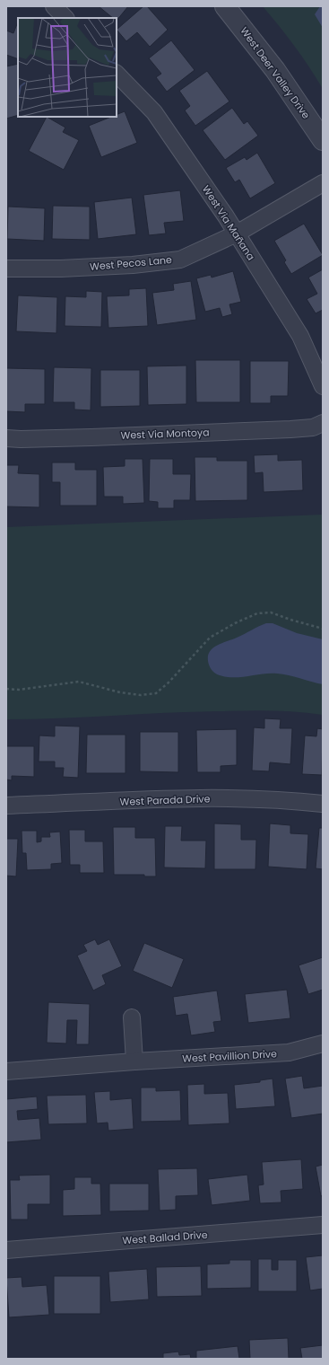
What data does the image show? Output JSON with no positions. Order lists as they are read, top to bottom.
{
  "streets": {
    "street": [
      "West Deer Valley Drive",
      "West Via Mañana",
      "West Pecos Lane",
      "West Via Montoya",
      "West Parada Drive",
      "West Pavillion Drive",
      "West Ballad Drive"
    ]
  },
  "crossings": [
    ["West Via Mañana", "West Pecos Lane"]
  ]
}
